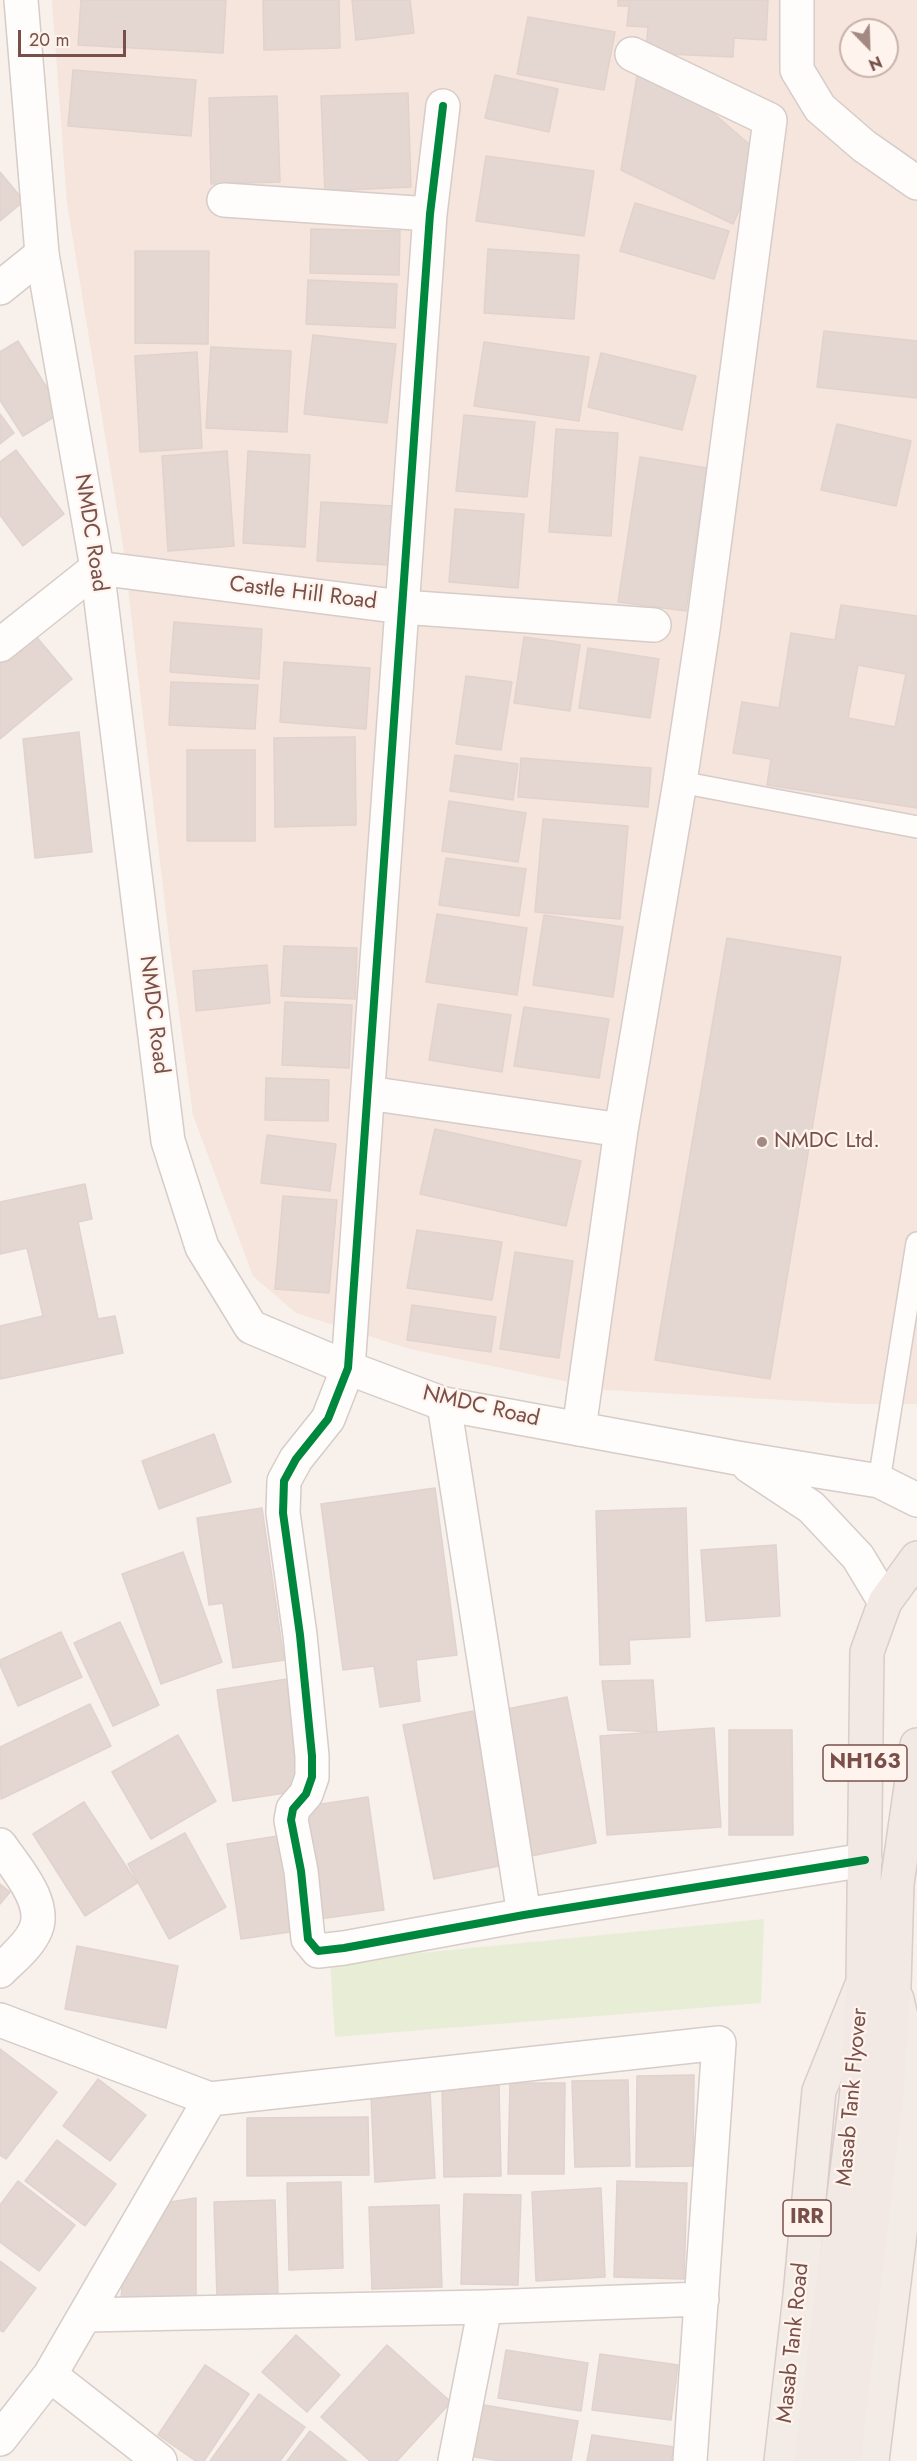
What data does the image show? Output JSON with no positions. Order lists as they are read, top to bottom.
{
  "streets": {
    "highway": ["NH163", "Masab Tank Flyover"],
    "main road": ["IRR", "Masab Tank Road"],
    "street": ["NMDC Road", "Castle Hill Road"]
  },
  "crossings": [
    ["NMDC Road", "Castle Hill Road"],
    ["NH163", "Masab Tank Flyover"],
    ["NH163", "Masab Tank Road"],
    ["Masab Tank Flyover", "Masab Tank Road"]
  ],
  "places": ["NMDC Ltd."],
  "scale_bar": "20 m",
  "north": "bottom right"
}
